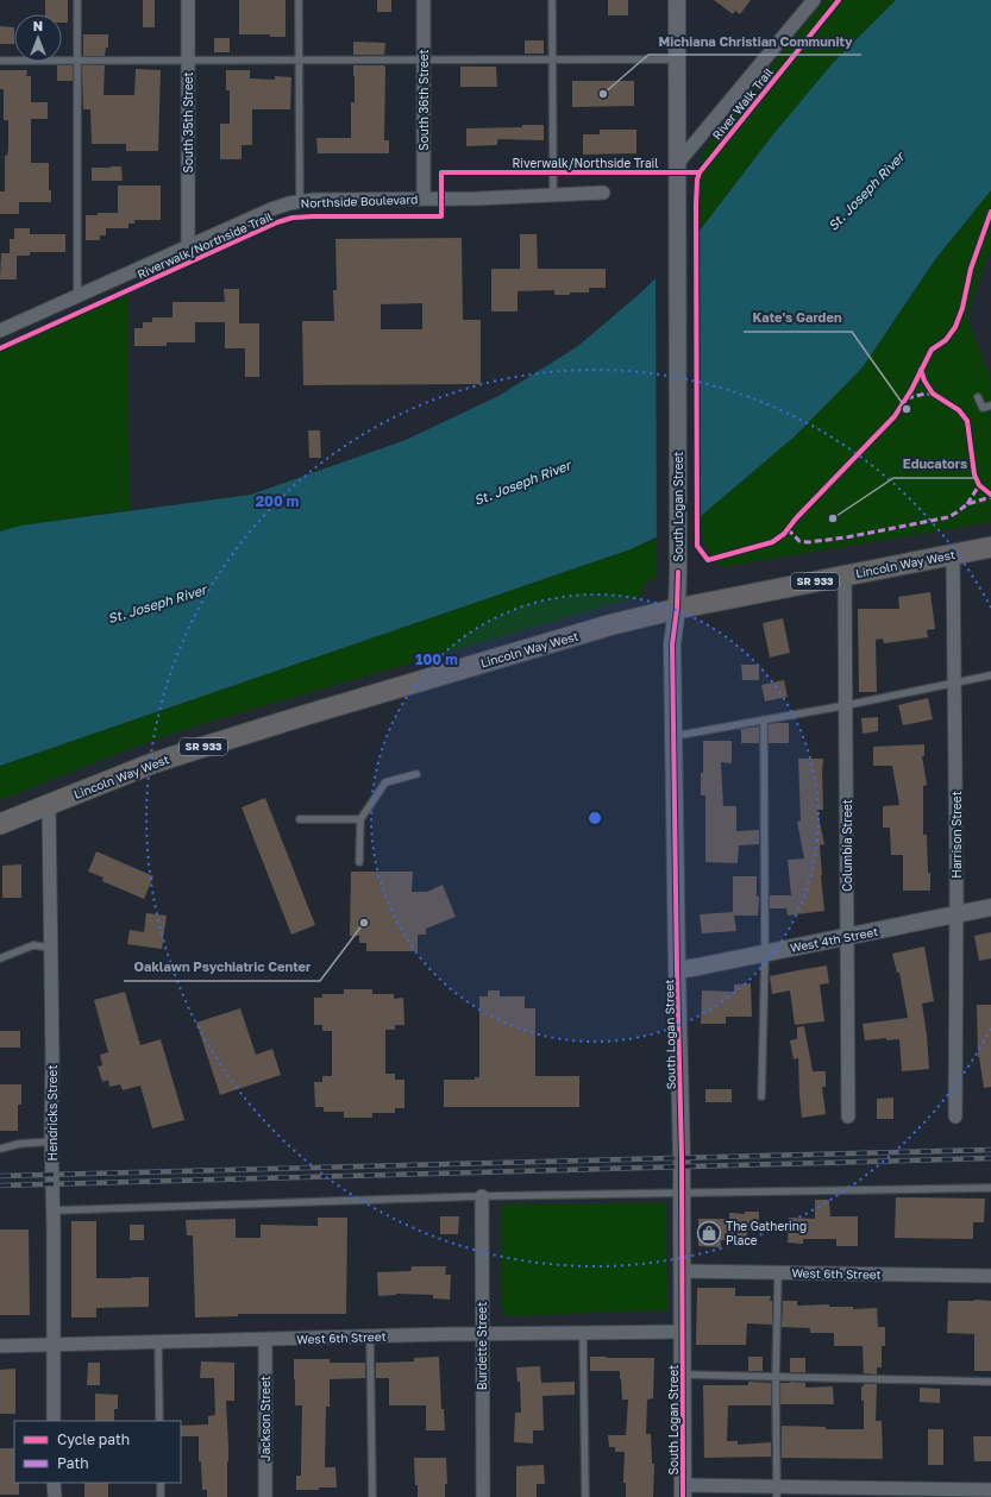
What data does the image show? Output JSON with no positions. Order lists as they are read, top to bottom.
{
  "streets": {
    "main road": ["Lincoln Way West", "SR 933"],
    "street": [
      "South 36th Street",
      "South 35th Street",
      "Northside Boulevard",
      "South Logan Street",
      "Harrison Street",
      "Columbia Street",
      "West 4th Street",
      "Hendricks Street",
      "West 6th Street",
      "Burdette Street",
      "Jackson Street"
    ],
    "cycle path": ["River Walk Trail", "Riverwalk/Northside Trail"]
  },
  "crossings": [
    ["South 36th Street", "Northside Boulevard"],
    ["South 35th Street", "Northside Boulevard"],
    ["South Logan Street", "Lincoln Way West"],
    ["South Logan Street", "West 4th Street"],
    ["South Logan Street", "West 6th Street"],
    ["Lincoln Way West", "Harrison Street"],
    ["Lincoln Way West", "Columbia Street"],
    ["Lincoln Way West", "Hendricks Street"],
    ["Harrison Street", "West 4th Street"],
    ["Columbia Street", "West 4th Street"],
    ["Hendricks Street", "West 6th Street"],
    ["West 6th Street", "Burdette Street"],
    ["West 6th Street", "Jackson Street"]
  ],
  "water": ["St. Joseph River"],
  "places": {
    "other": [
      "Michiana Christian Community",
      "Kate's Garden",
      "Educators",
      "Oaklawn Psychiatric Center"
    ],
    "shop": ["The Gathering Place"]
  },
  "legend": ["Cycle path", "Path"],
  "north": "top",
  "rings": ["200 m", "100 m"]
}
